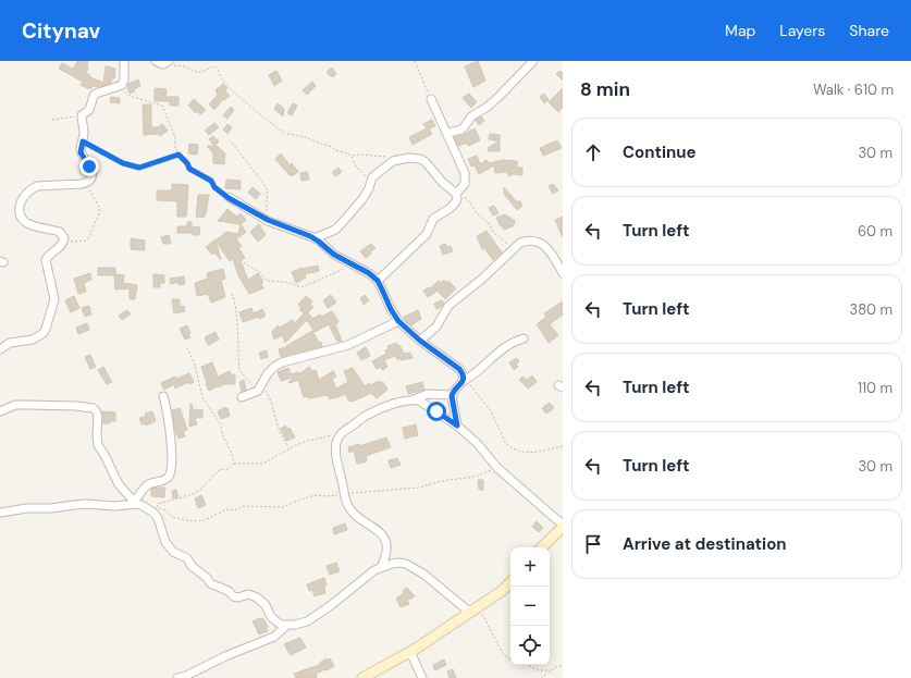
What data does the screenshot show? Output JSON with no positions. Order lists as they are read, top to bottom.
{
  "page": {
    "header": "Citynav",
    "nav": ["Map", "Layers", "Share"],
    "heading": ["8 min", "Walk · 610 m"],
    "list": [
      ["Continue", "30 m"],
      ["Turn left", "60 m"],
      ["Turn left", "380 m"],
      ["Turn left", "110 m"],
      ["Turn left", "30 m"],
      "Arrive at destination"
    ],
    "map_buttons": ["+", "−"]
  }
}
